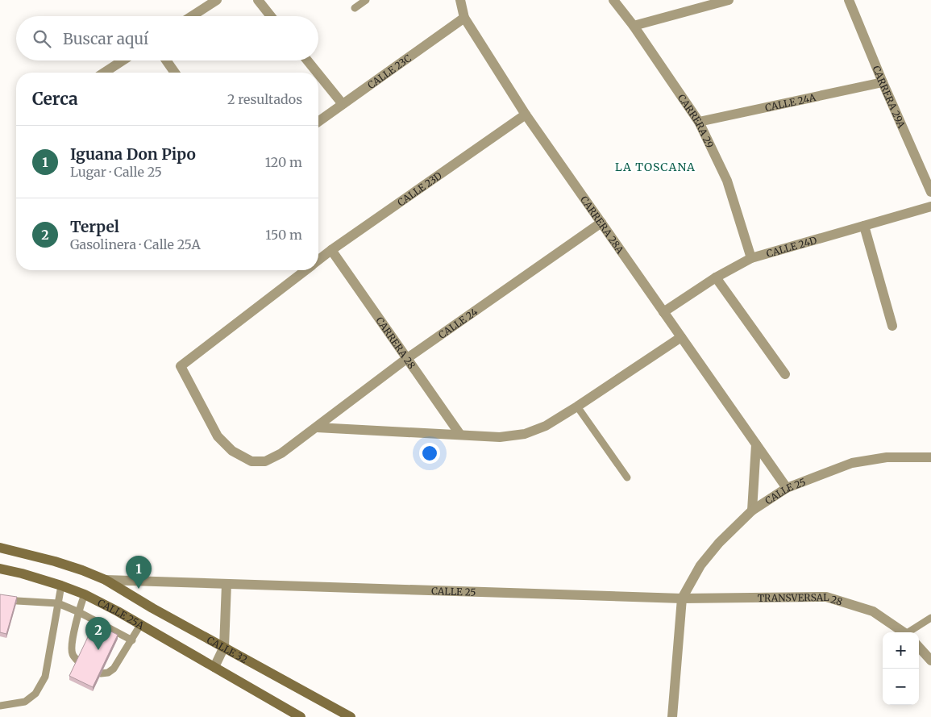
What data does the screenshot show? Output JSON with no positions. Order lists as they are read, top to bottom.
{
  "streets": {
    "main road": ["CALLE 25A", "CALLE 32"],
    "street": [
      "CALLE 23C",
      "CARRERA 29A",
      "CALLE 24A",
      "CARRERA 29",
      "CALLE 23D",
      "CARRERA 28A",
      "CALLE 24D",
      "CALLE 24",
      "CARRERA 28",
      "CALLE 25",
      "TRANSVERSAL 28"
    ]
  },
  "crossings": [
    ["CALLE 23C", "CARRERA 28A"],
    ["CARRERA 29A", "CALLE 24A"],
    ["CALLE 24A", "CARRERA 29"],
    ["CARRERA 29", "CALLE 24D"],
    ["CALLE 23D", "CARRERA 28A"],
    ["CALLE 23D", "CALLE 24"],
    ["CALLE 23D", "CARRERA 28"],
    ["CARRERA 28A", "CALLE 24D"],
    ["CARRERA 28A", "CALLE 24"],
    ["CARRERA 28A", "CALLE 25"],
    ["CALLE 24", "CARRERA 28"],
    ["CALLE 25", "TRANSVERSAL 28"],
    ["CALLE 25", "CALLE 32"]
  ],
  "districts": ["LA TOSCANA"],
  "page": {
    "search": "Buscar aquí",
    "heading": ["Cerca", "2 resultados"],
    "list": [
      {
        "mark": "1",
        "name": "Iguana Don Pipo",
        "note": "Lugar · Calle 25",
        "value": "120 m"
      },
      {
        "mark": "2",
        "name": "Terpel",
        "note": "Gasolinera · Calle 25A",
        "value": "150 m"
      }
    ],
    "pins": ["1", "2"],
    "map_buttons": ["+", "−"]
  }
}
